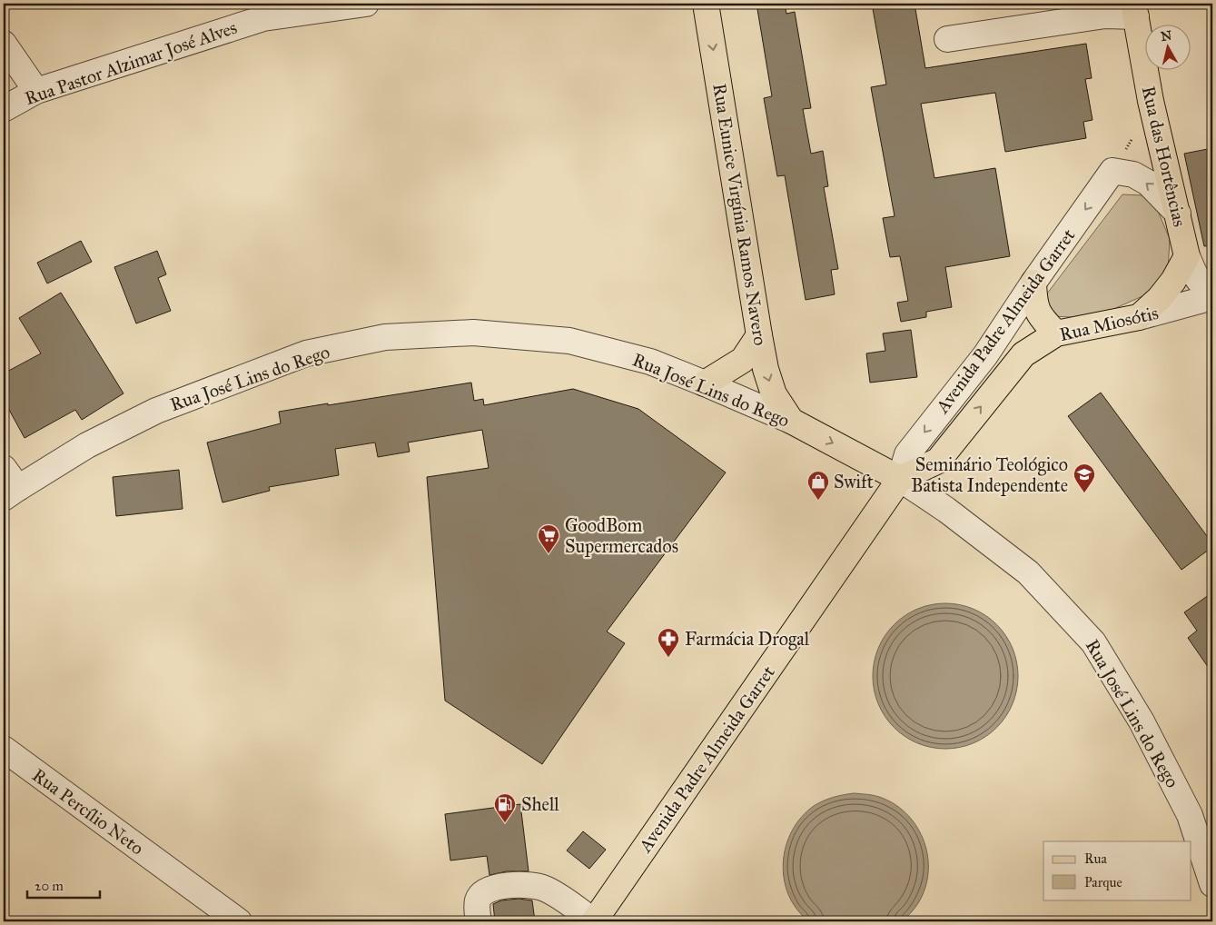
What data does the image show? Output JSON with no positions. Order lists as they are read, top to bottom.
{
  "streets": {
    "main road": [
      "Rua das Hortências",
      "Rua Eunice Virgínia Ramos Navero",
      "Avenida Padre Almeida Garret",
      "Rua Miosótis",
      "Rua José Lins do Rego"
    ],
    "street": ["Rua Pastor Alzimar José Alves", "Rua Percílio Neto"]
  },
  "crossings": [
    ["Rua das Hortências", "Avenida Padre Almeida Garret"],
    ["Rua das Hortências", "Rua Miosótis"],
    ["Rua Eunice Virgínia Ramos Navero", "Rua José Lins do Rego"],
    ["Avenida Padre Almeida Garret", "Rua Miosótis"],
    ["Avenida Padre Almeida Garret", "Rua José Lins do Rego"],
    ["Rua Miosótis", "Rua José Lins do Rego"]
  ],
  "one_way": ["Rua Eunice Virgínia Ramos Navero", "Avenida Padre Almeida Garret", "Rua Miosótis"],
  "places": {
    "school or university": ["Seminário Teológico Batista Independente"],
    "shop": ["Swift"],
    "supermarket": ["GoodBom Supermercados"],
    "pharmacy": ["Farmácia Drogal"],
    "fuel station": ["Shell"]
  },
  "legend": ["Rua", "Parque"],
  "scale_bar": "20 m",
  "north": "top"
}
